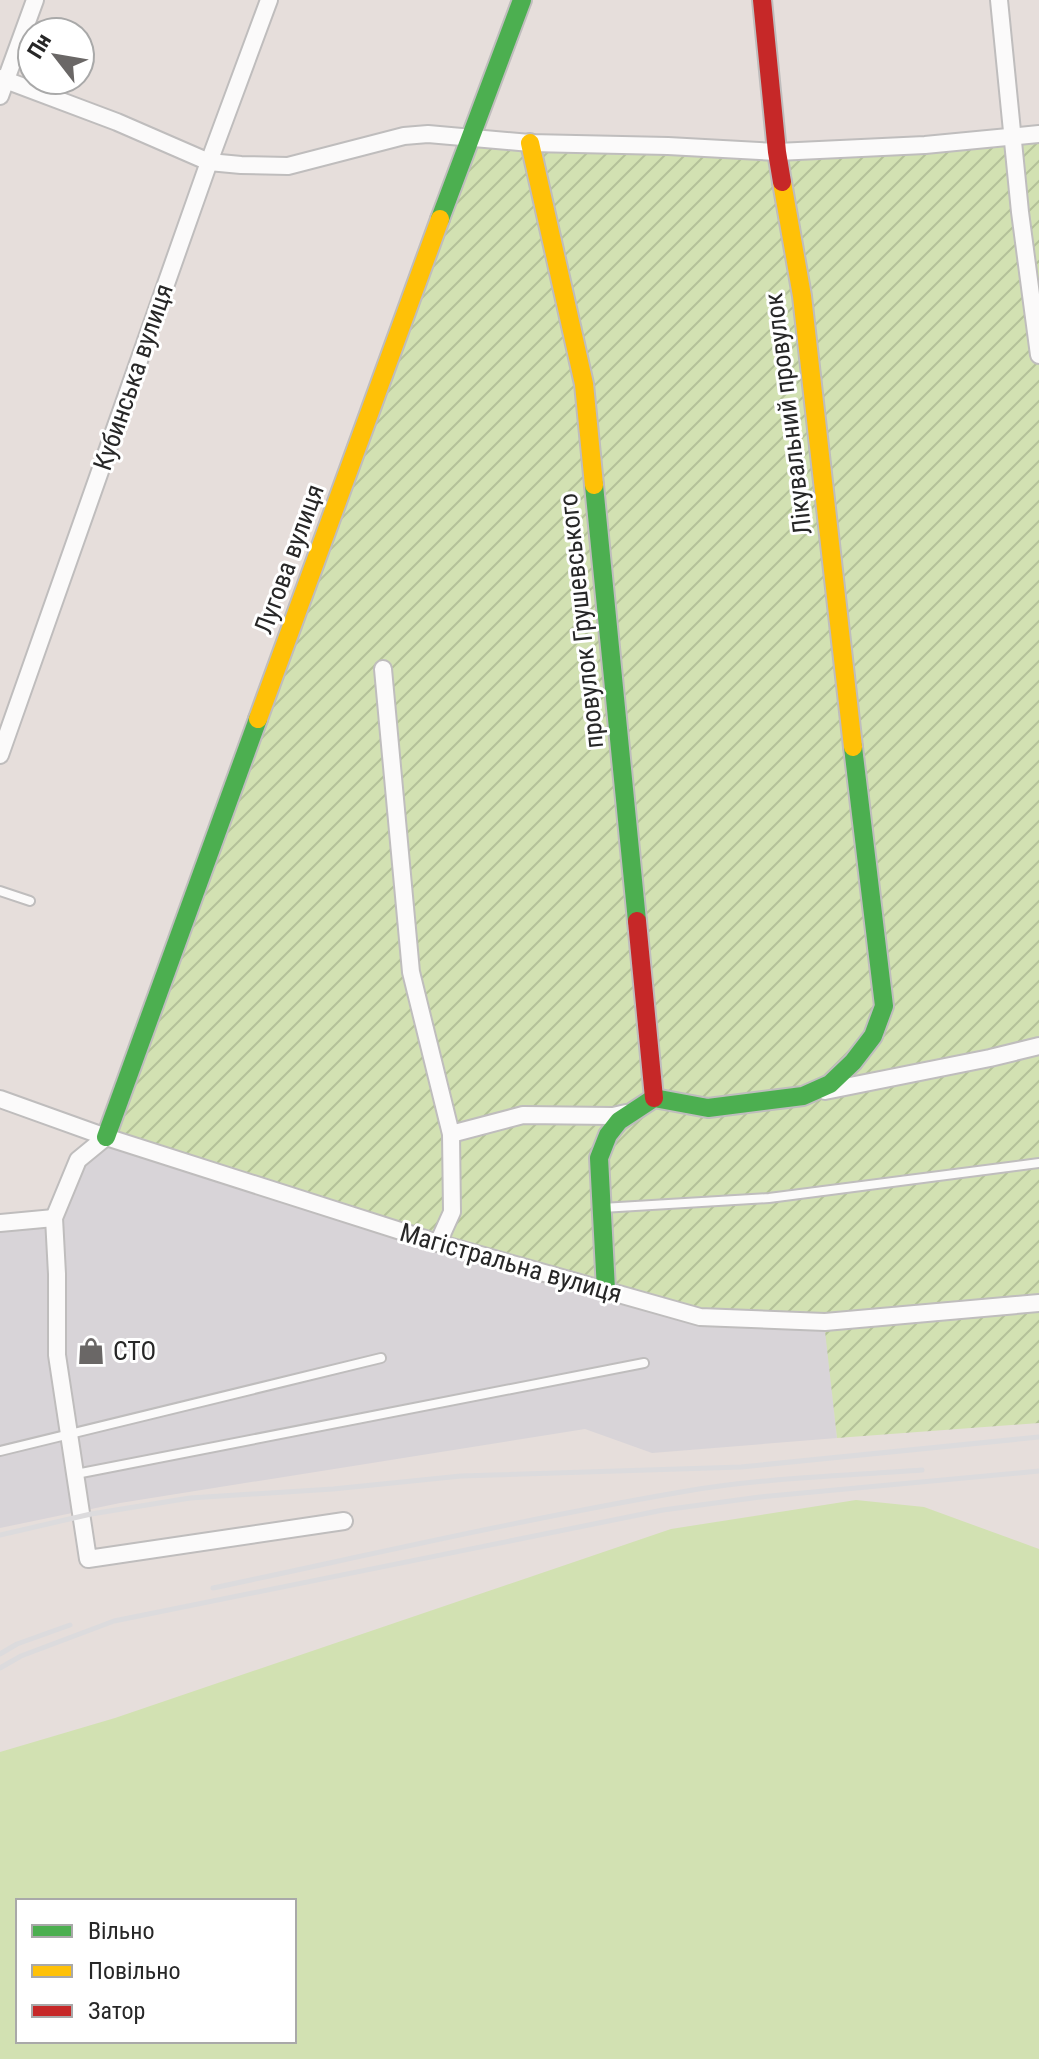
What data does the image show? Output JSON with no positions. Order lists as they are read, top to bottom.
{
  "streets": {
    "street": [
      "Кубинська вулиця",
      "Лікувальний провулок",
      "Лугова вулиця",
      "провулок Грушевського",
      "Магістральна вулиця"
    ]
  },
  "crossings": [
    ["Лугова вулиця", "Магістральна вулиця"]
  ],
  "places": {
    "shop": ["СТО"]
  },
  "legend": ["Вільно", "Повільно", "Затор"],
  "north": "top left"
}
